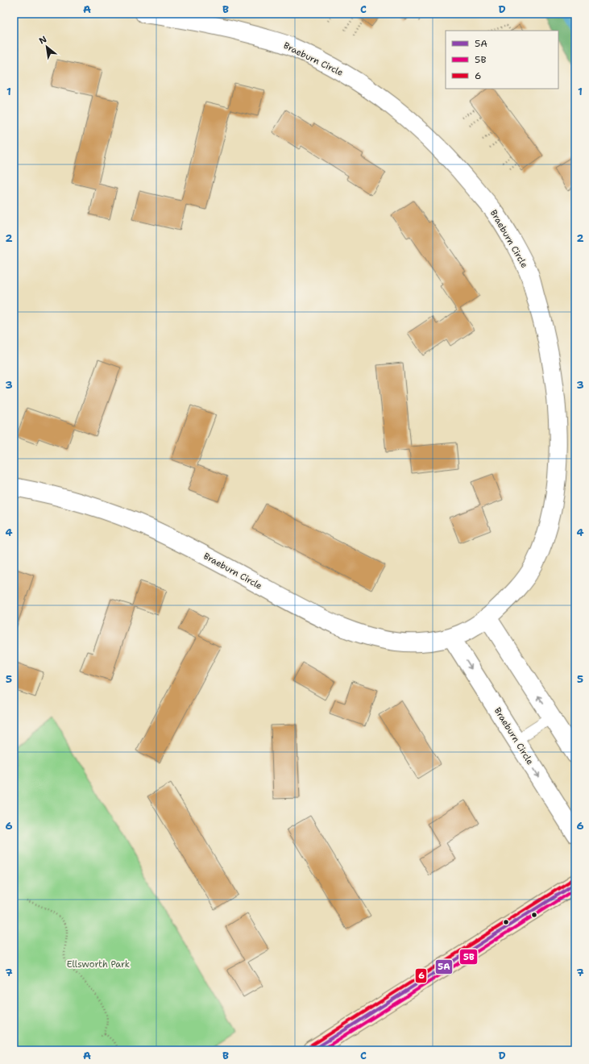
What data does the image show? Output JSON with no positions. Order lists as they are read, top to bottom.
{
  "streets": {
    "street": ["Braeburn Circle"]
  },
  "parks": ["Ellsworth Park"],
  "lines": ["transit line 6", "transit line 5A", "transit line 5B"],
  "legend": ["5A", "5B", "6"],
  "north": "top left",
  "grid": {
    "columns": [
      "A",
      "B",
      "C",
      "D"
    ],
    "rows": [
      "1",
      "2",
      "3",
      "4",
      "5",
      "6",
      "7"
    ]
  }
}
